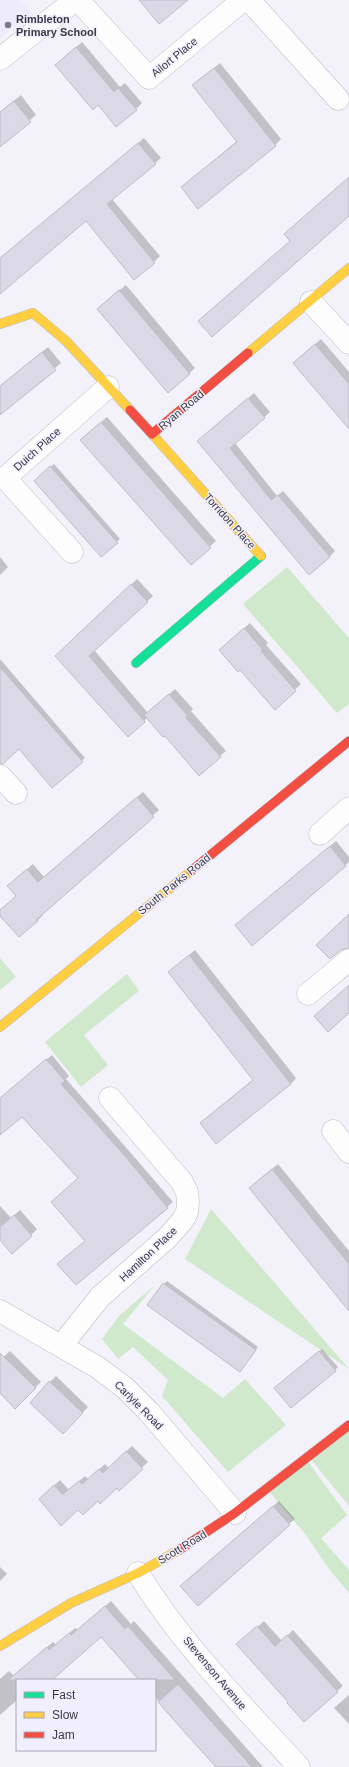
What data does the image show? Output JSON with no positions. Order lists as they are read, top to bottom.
{
  "streets": {
    "street": [
      "Ailort Place",
      "Ryan Road",
      "Duich Place",
      "Torridon Place",
      "South Parks Road",
      "Hamilton Place",
      "Carlyle Road",
      "Scott Road",
      "Stevenson Avenue"
    ]
  },
  "crossings": [
    ["Ryan Road", "Duich Place"],
    ["Ryan Road", "Torridon Place"],
    ["Hamilton Place", "Carlyle Road"],
    ["Carlyle Road", "Scott Road"],
    ["Scott Road", "Stevenson Avenue"]
  ],
  "places": ["Rimbleton Primary School"],
  "legend": ["Fast", "Slow", "Jam"]
}
